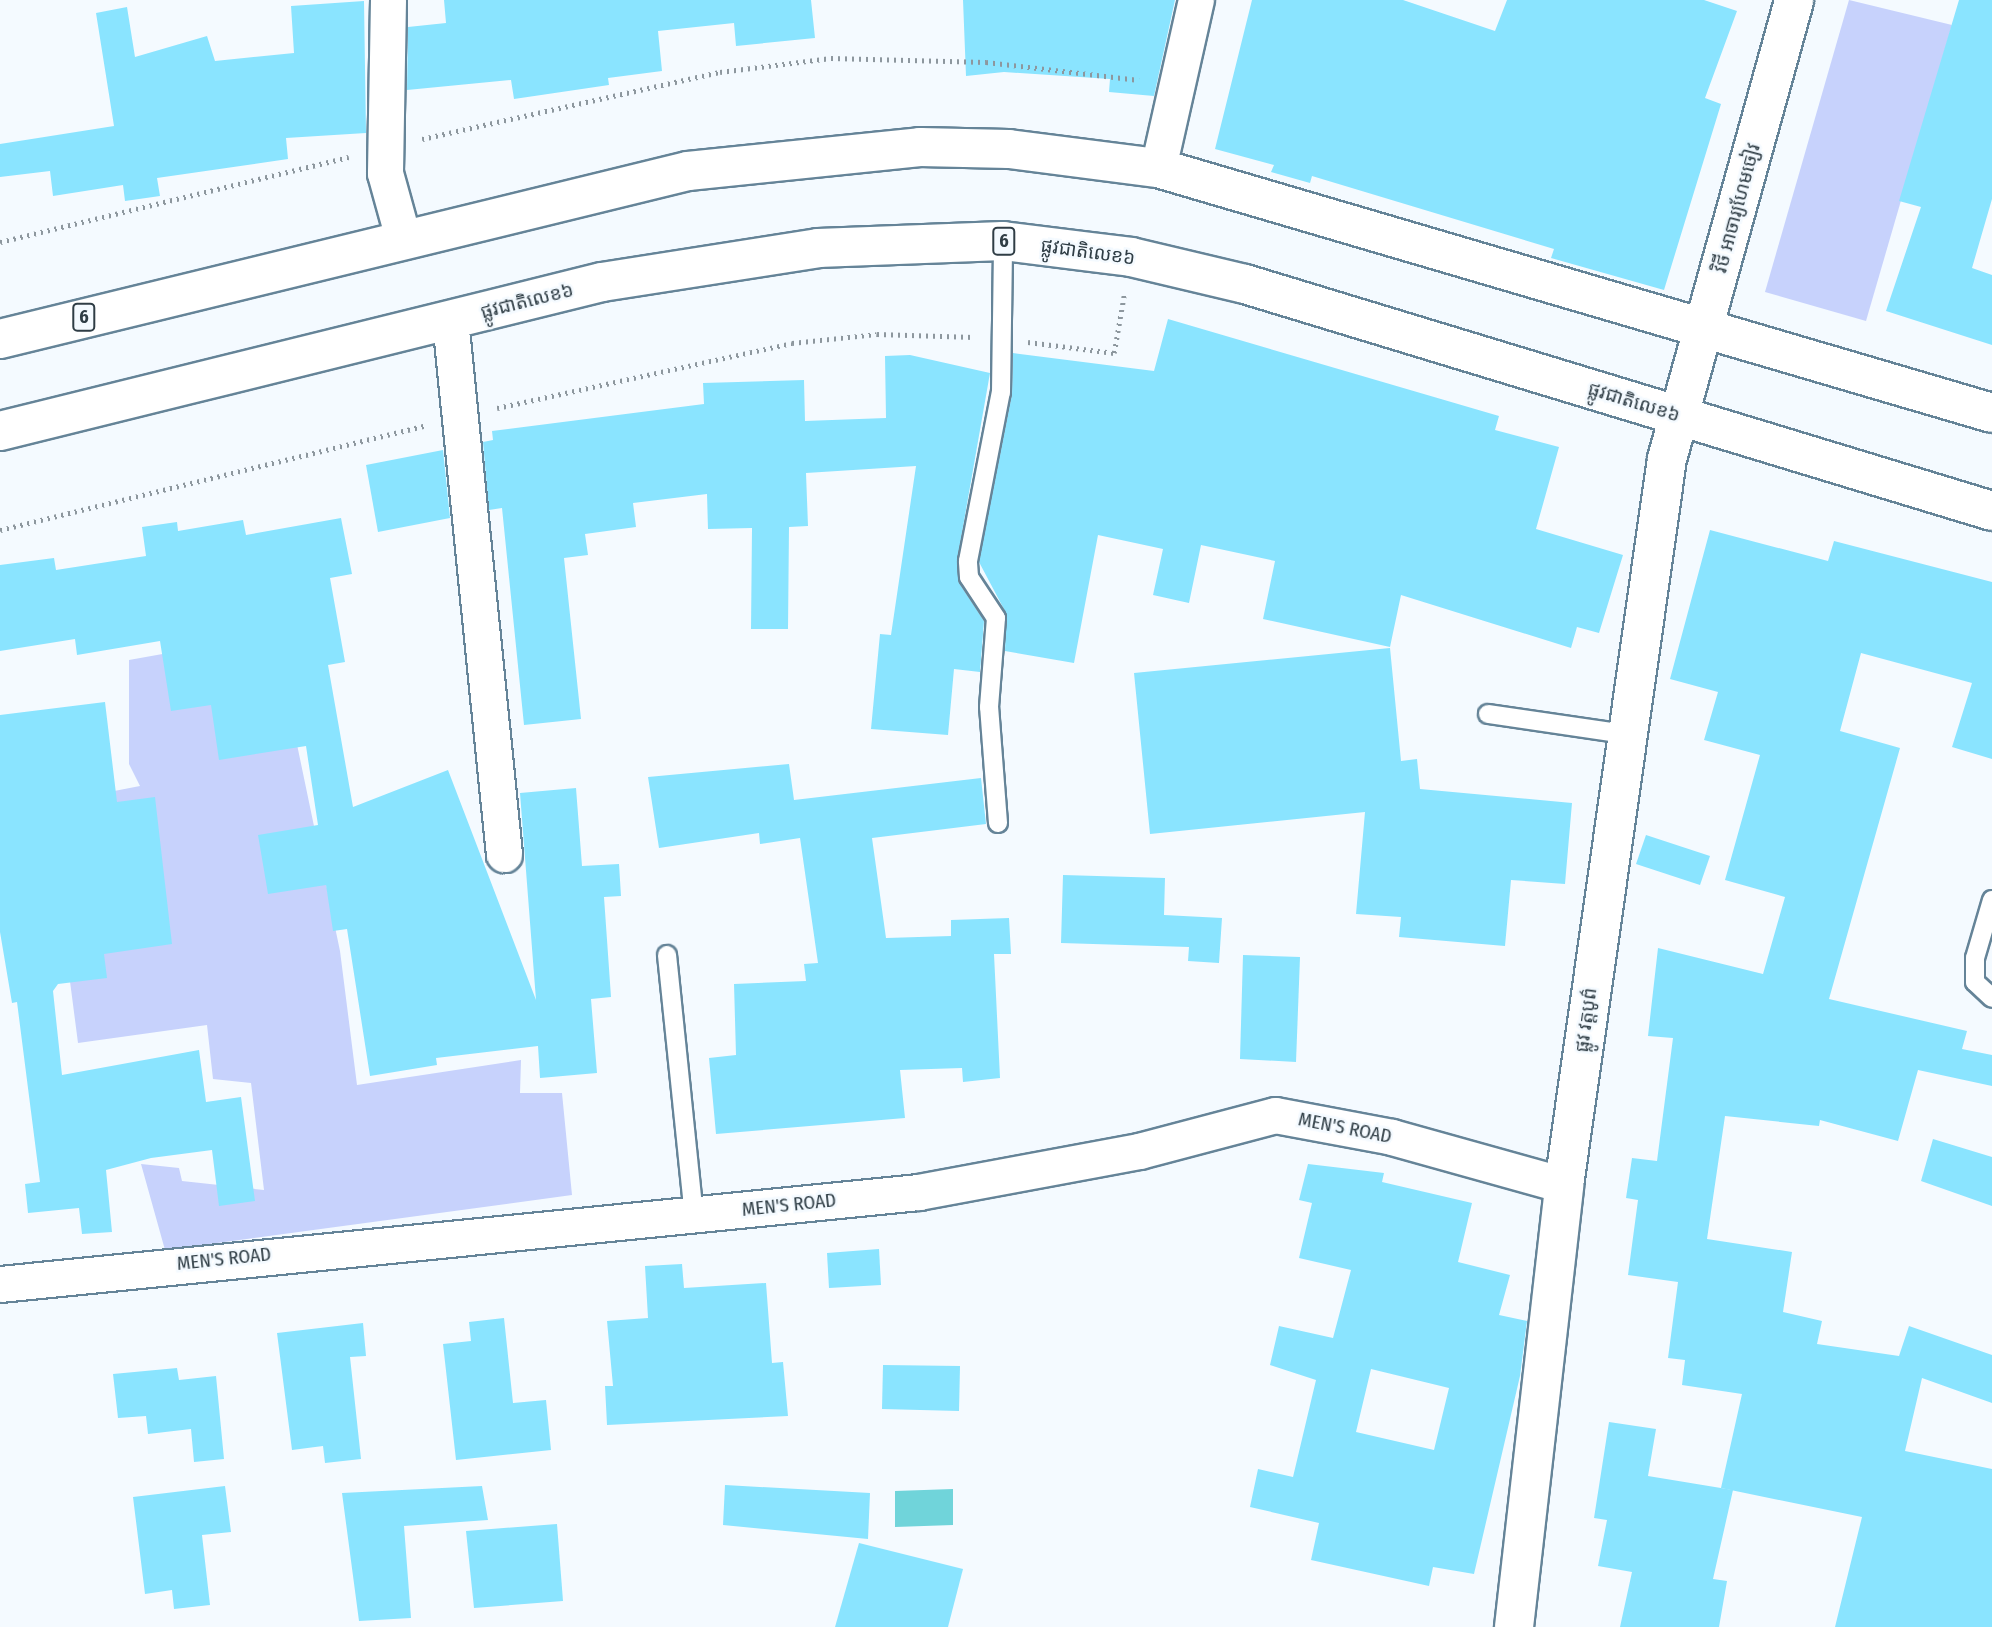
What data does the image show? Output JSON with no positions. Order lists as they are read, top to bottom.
{
  "streets": {
    "main road": [
      "វិថី អាចារ្យហែមចៀវ",
      "6",
      "ផ្លូវជាតិលេខ៦",
      "ផ្លូវ វត្តបូព៌"
    ],
    "street": ["MEN'S ROAD"]
  },
  "crossings": [
    ["វិថី អាចារ្យហែមចៀវ", "6"],
    ["វិថី អាចារ្យហែមចៀវ", "ផ្លូវជាតិលេខ៦"],
    ["វិថី អាចារ្យហែមចៀវ", "ផ្លូវ វត្តបូព៌"],
    ["ផ្លូវជាតិលេខ៦", "ផ្លូវ វត្តបូព៌"],
    ["ផ្លូវ វត្តបូព៌", "MEN'S ROAD"]
  ]
}
